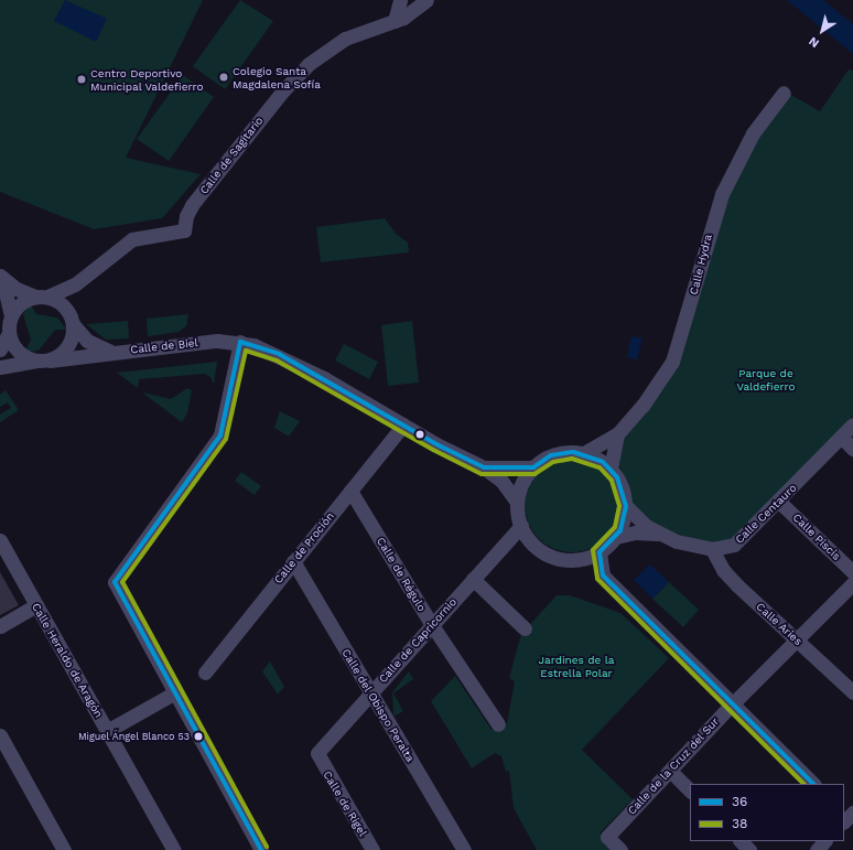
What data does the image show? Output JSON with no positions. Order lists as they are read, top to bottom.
{
  "streets": {
    "street": [
      "Calle de Sagitario",
      "Calle Hydra",
      "Calle de Biel",
      "Calle Centauro",
      "Calle Piscis",
      "Calle de Proción",
      "Calle de Régulo",
      "Calle Aries",
      "Calle de Capricornio",
      "Calle Heraldo de Aragón",
      "Calle del Obispo Peralta",
      "Calle de la Cruz del Sur",
      "Calle de Rigel"
    ]
  },
  "crossings": [
    ["Calle de Sagitario", "Calle de Biel"],
    ["Calle Hydra", "Calle de Biel"],
    ["Calle Hydra", "Calle de Capricornio"],
    ["Calle de Biel", "Calle de Proción"],
    ["Calle de Biel", "Calle de Capricornio"],
    ["Calle Centauro", "Calle Piscis"],
    ["Calle Centauro", "Calle Aries"],
    ["Calle de Proción", "Calle de Régulo"],
    ["Calle de Proción", "Calle del Obispo Peralta"],
    ["Calle de Régulo", "Calle de Capricornio"],
    ["Calle Aries", "Calle de la Cruz del Sur"],
    ["Calle de Capricornio", "Calle del Obispo Peralta"],
    ["Calle de Capricornio", "Calle de Rigel"]
  ],
  "parks": ["Parque de Valdefierro", "Jardines de la Estrella Polar"],
  "places": ["Colegio Santa Magdalena Sofía", "Centro Deportivo Municipal Valdefierro", "Miguel Ángel Blanco 53"],
  "lines": ["transit line 36", "transit line 38"],
  "legend": ["36", "38"],
  "north": "bottom left"
}
